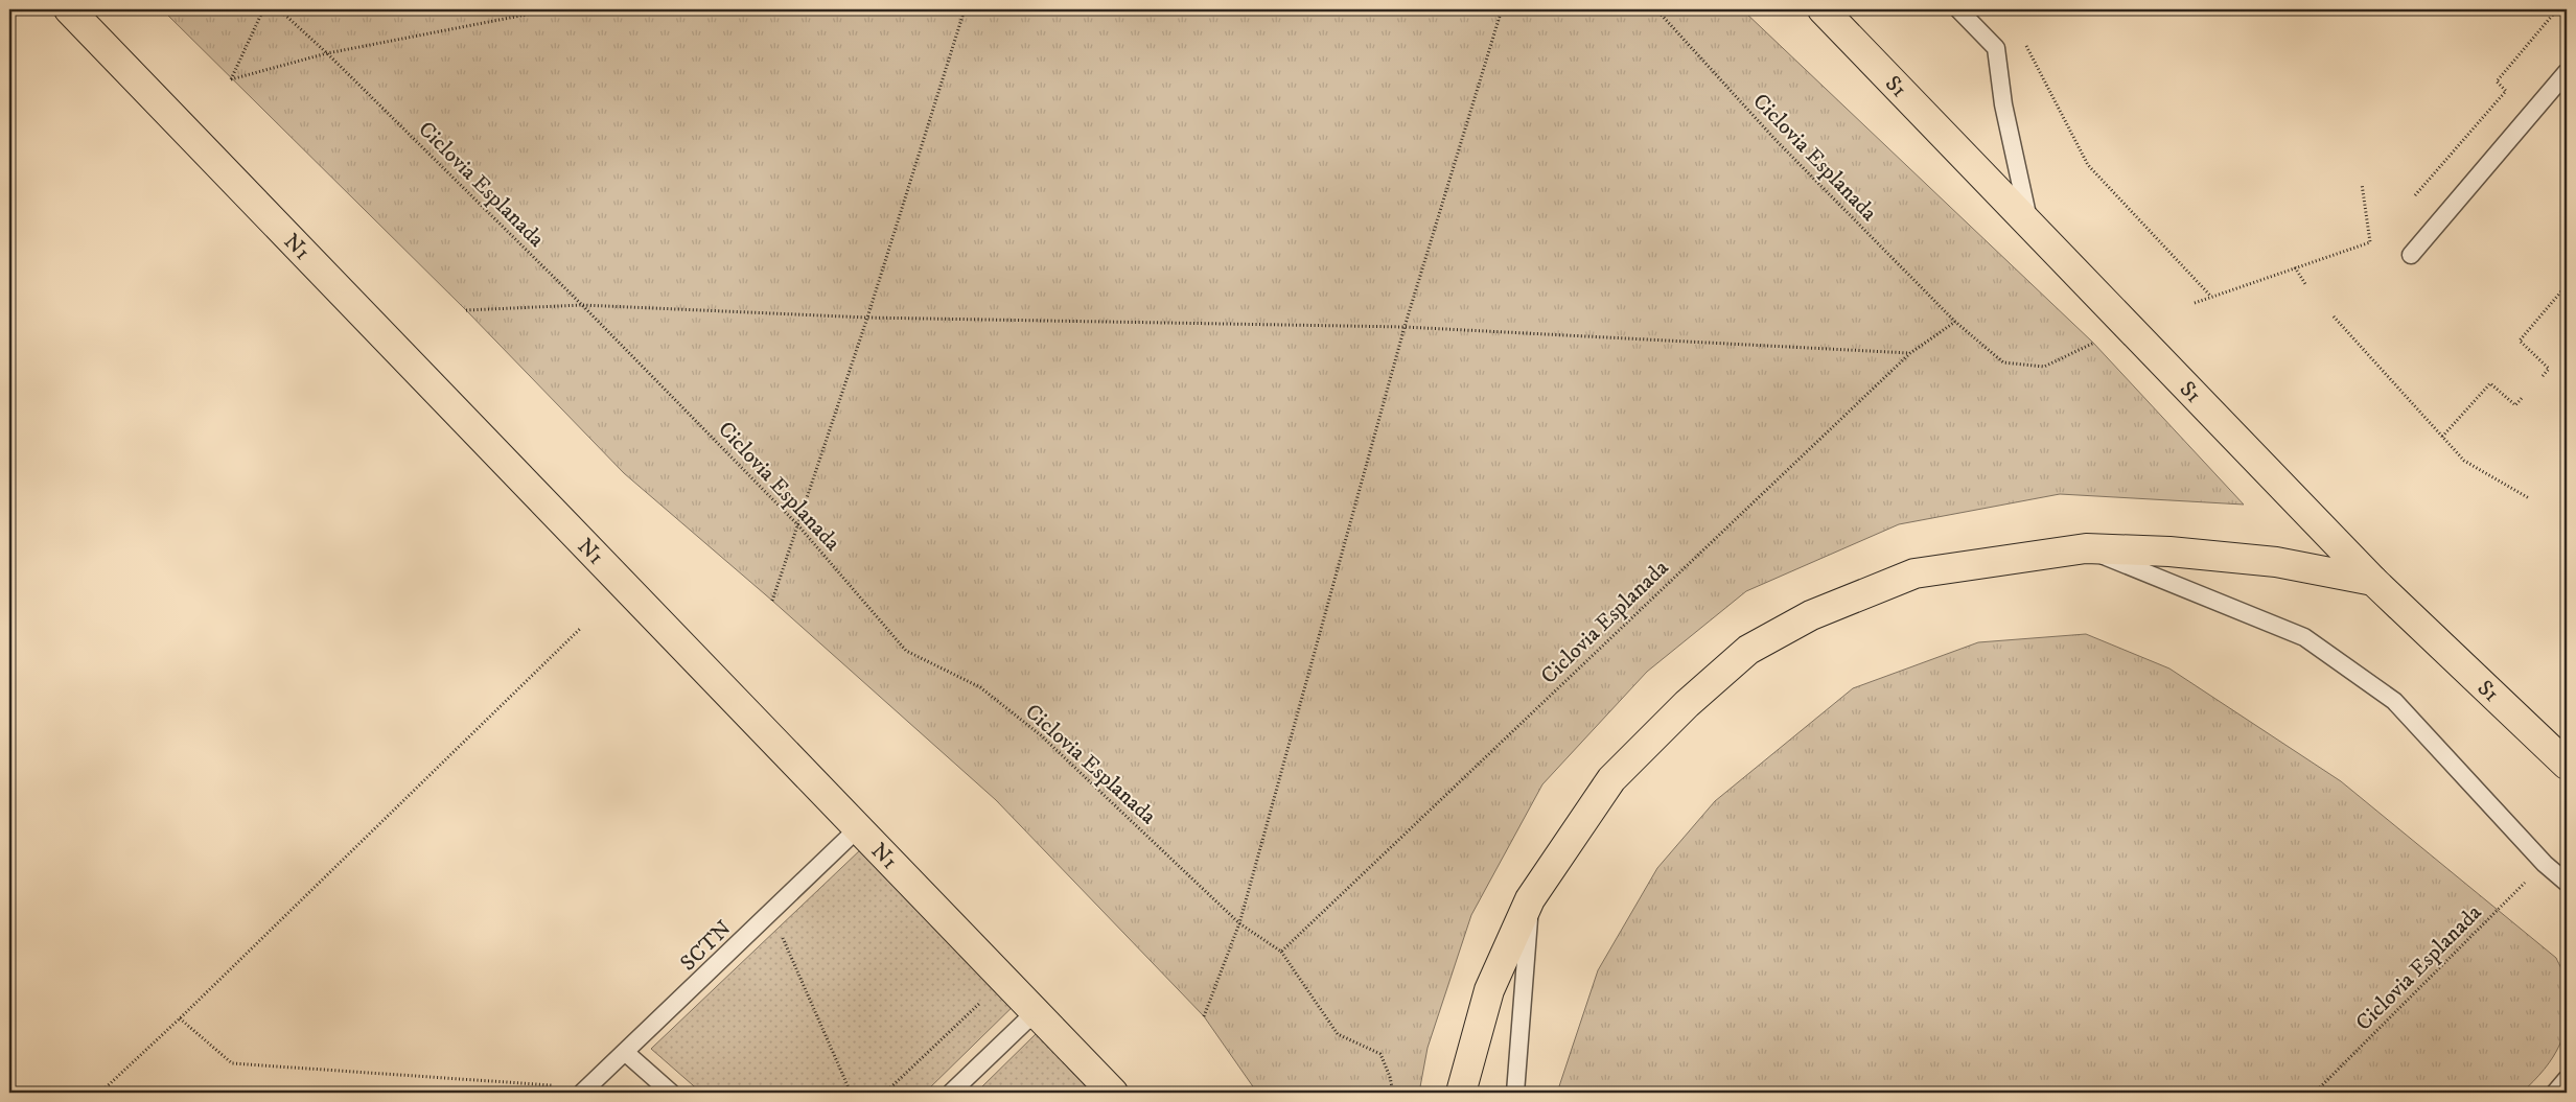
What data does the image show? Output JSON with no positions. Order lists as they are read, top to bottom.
{
  "streets": {
    "highway": ["S1", "N1"],
    "lane": ["SCTN"],
    "path": ["Ciclovia Esplanada"]
  },
  "crossings": [
    ["S1", "Ciclovia Esplanada"],
    ["N1", "SCTN"]
  ]
}
